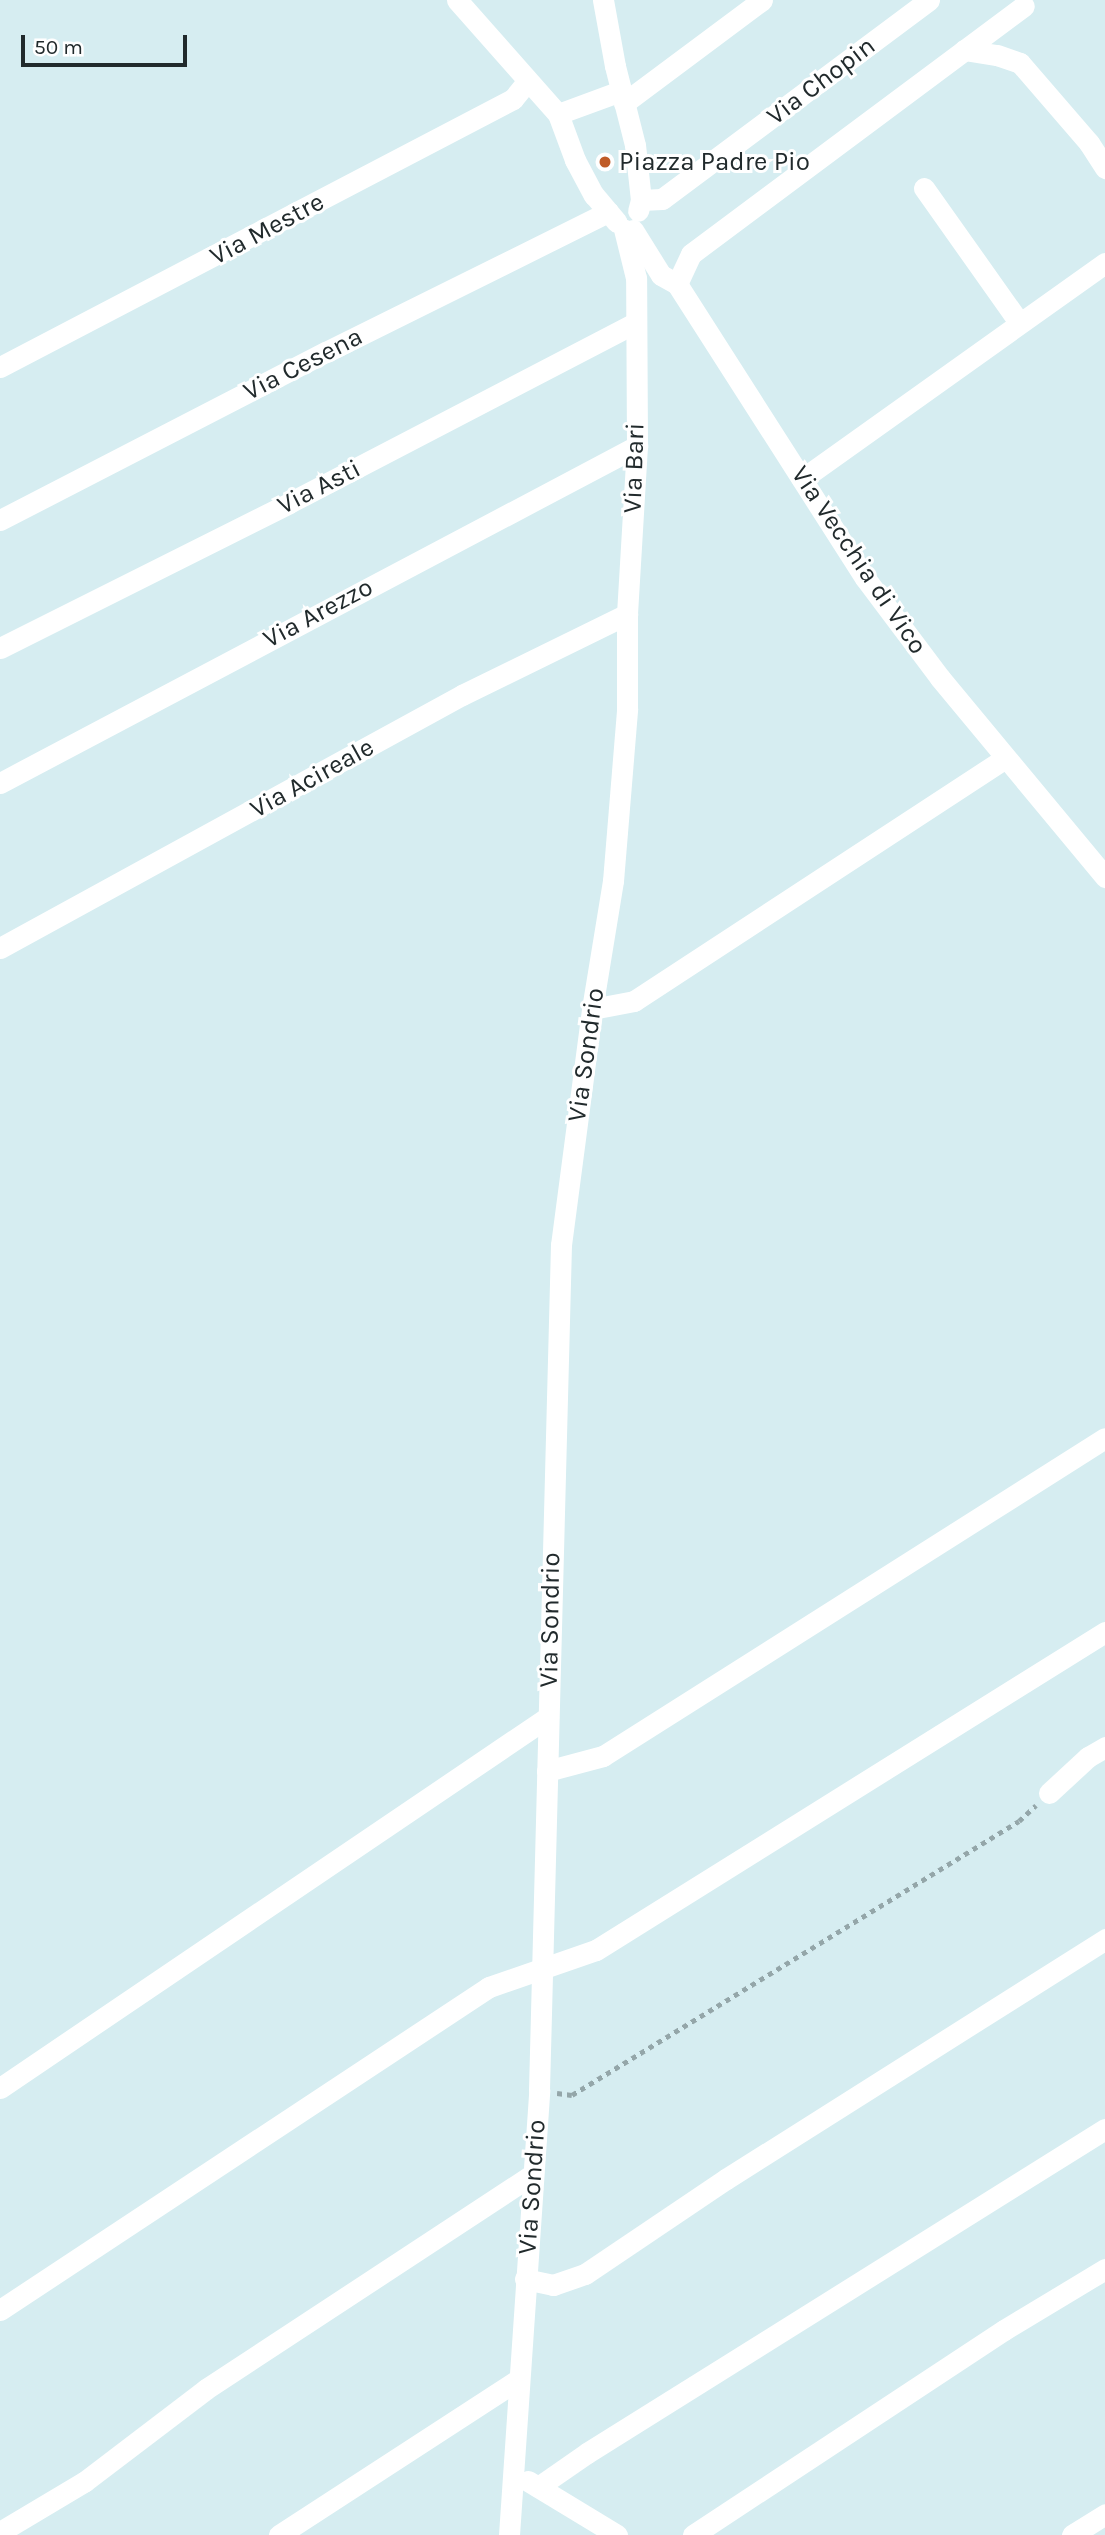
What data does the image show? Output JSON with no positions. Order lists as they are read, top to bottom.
{
  "streets": {
    "street": [
      "Via Chopin",
      "Via Mestre",
      "Via Cesena",
      "Via Bari",
      "Via Asti",
      "Via Vecchia di Vico",
      "Via Arezzo",
      "Via Acireale",
      "Via Sondrio"
    ]
  },
  "crossings": [
    ["Via Chopin", "Via Bari"],
    ["Via Cesena", "Via Vecchia di Vico"],
    ["Via Bari", "Via Asti"],
    ["Via Bari", "Via Vecchia di Vico"],
    ["Via Bari", "Via Arezzo"],
    ["Via Bari", "Via Acireale"],
    ["Via Bari", "Via Sondrio"]
  ],
  "places": ["Piazza Padre Pio"],
  "scale_bar": "50 m"
}
